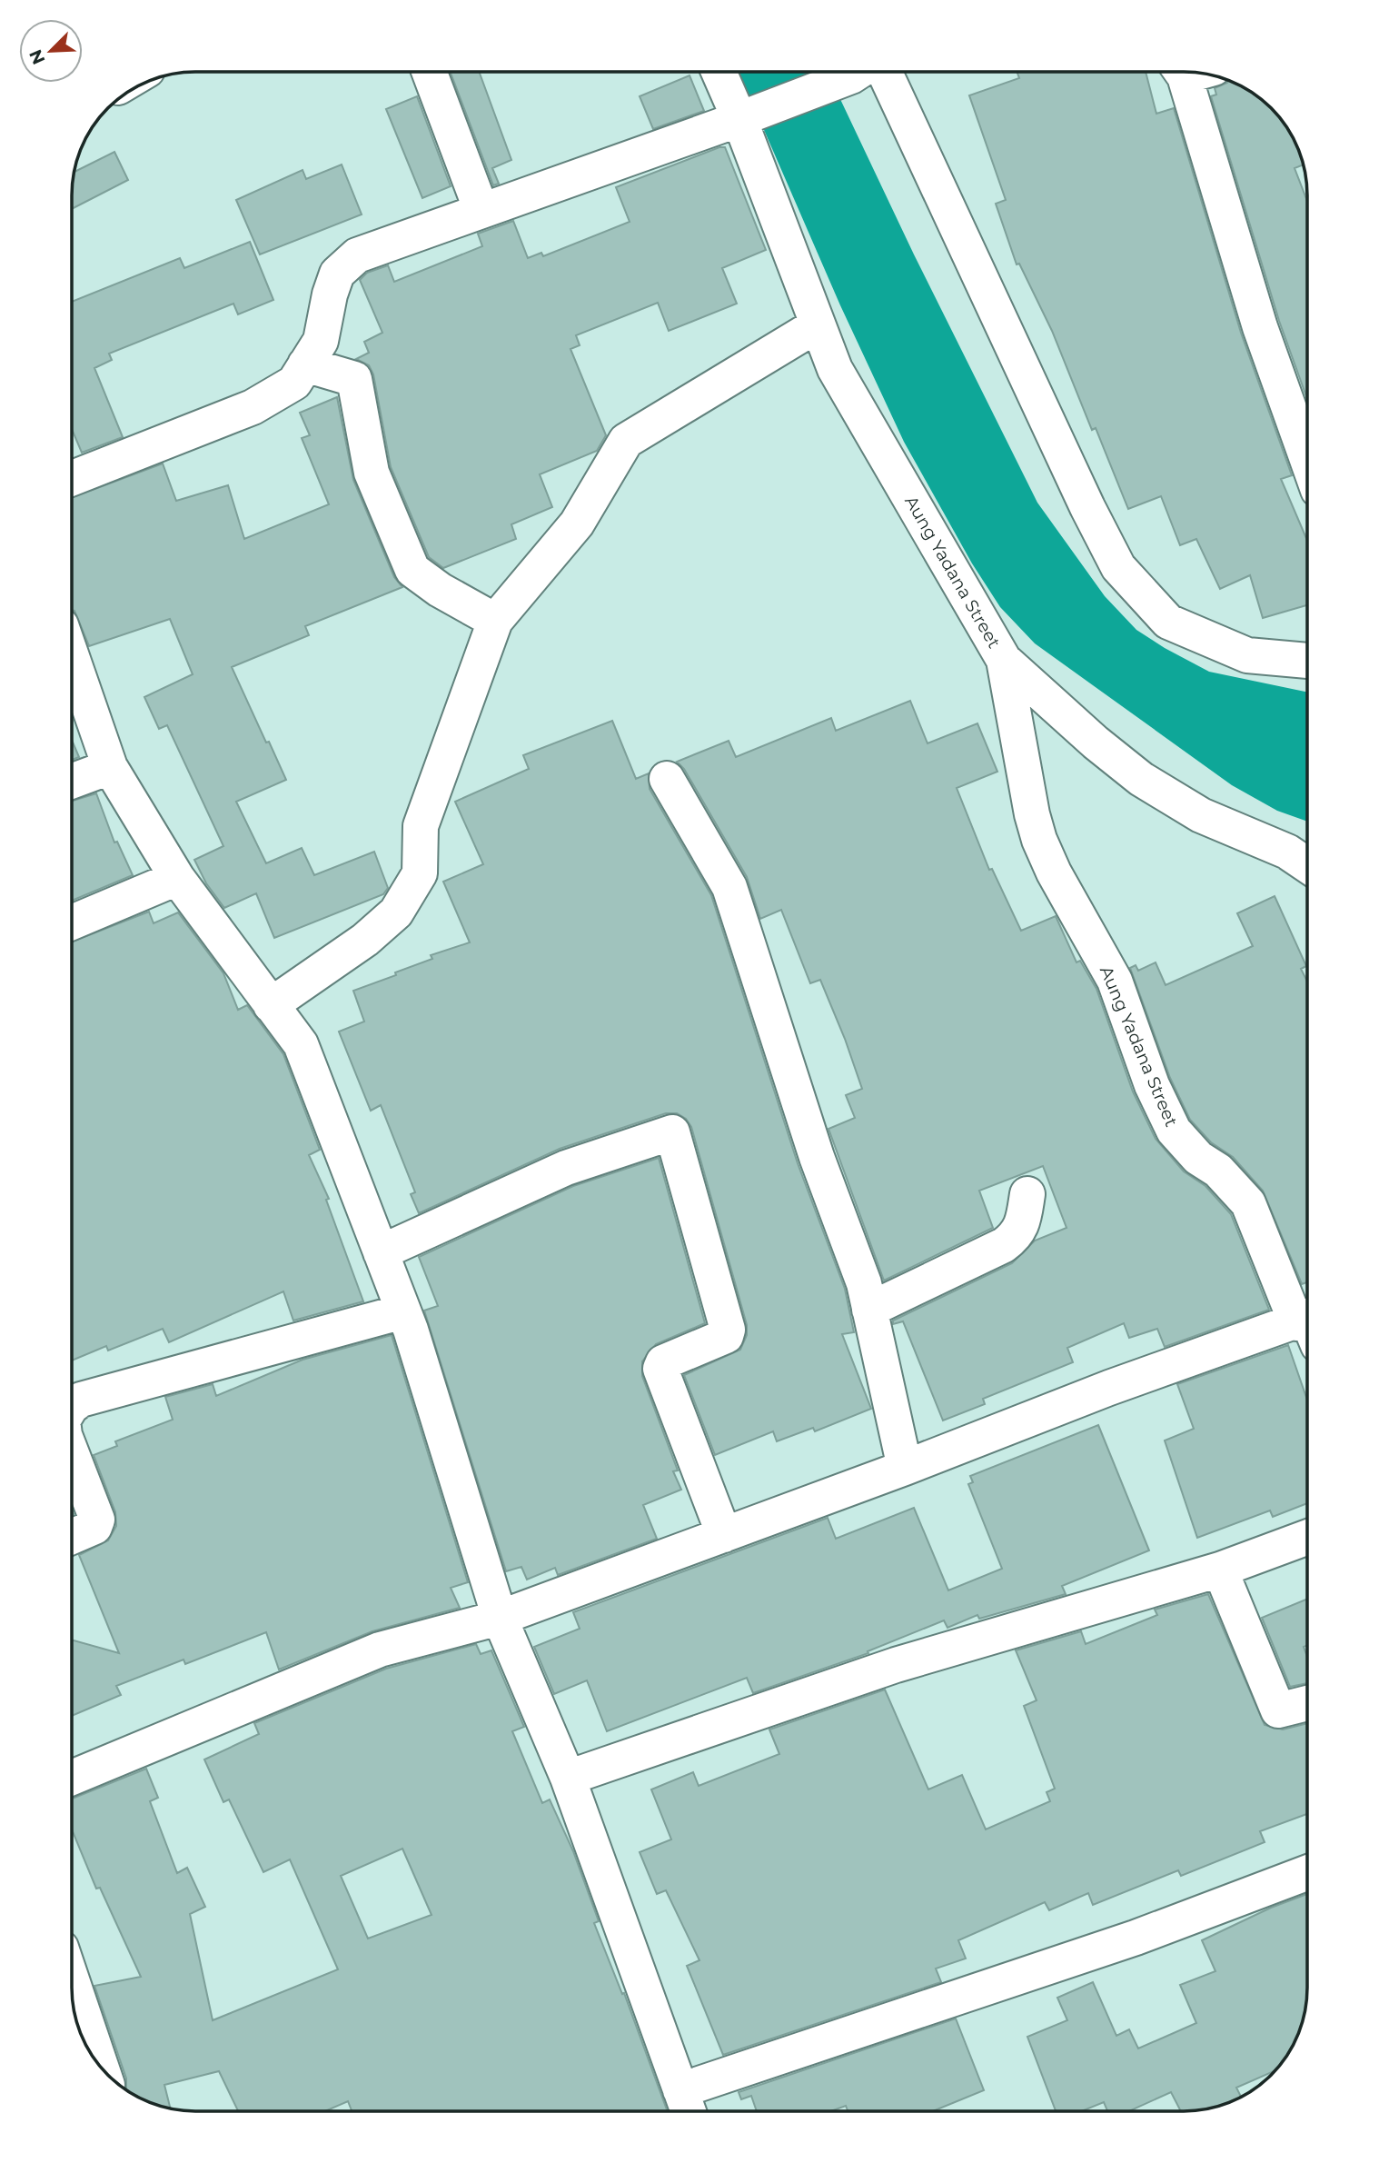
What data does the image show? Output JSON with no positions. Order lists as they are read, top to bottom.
{
  "streets": {
    "street": ["Aung Yadana Street"]
  },
  "north": "bottom left"
}
